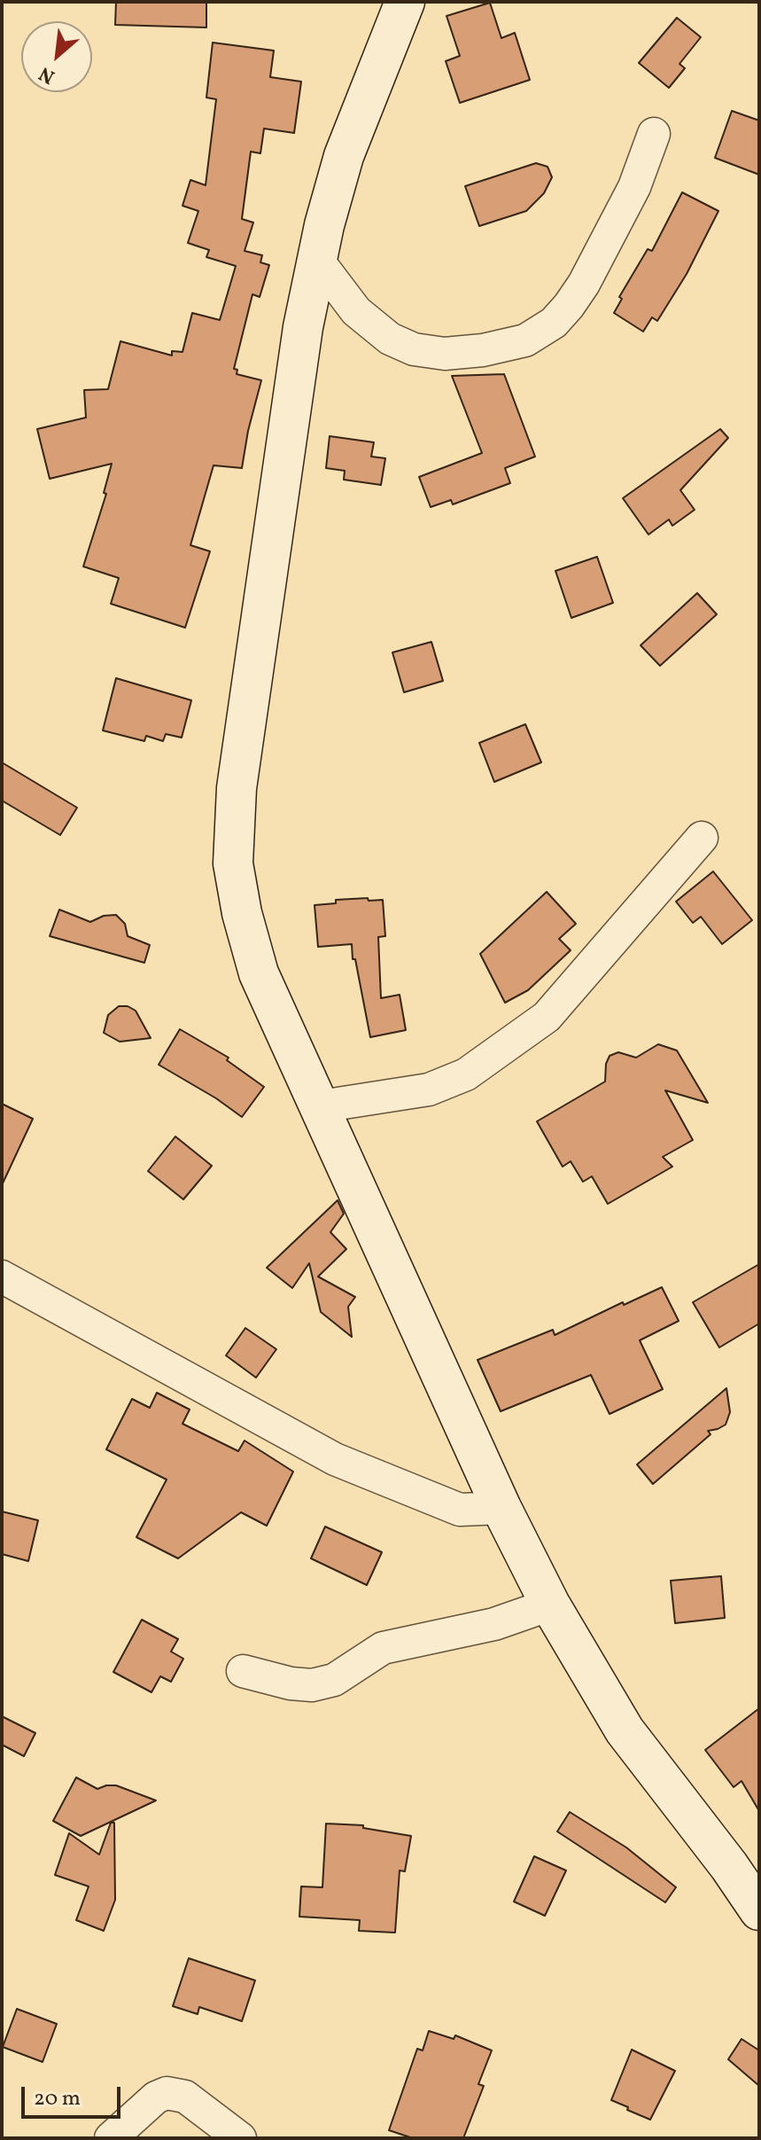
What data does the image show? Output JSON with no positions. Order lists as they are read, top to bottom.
{
  "scale_bar": "20 m",
  "north": "bottom left"
}
